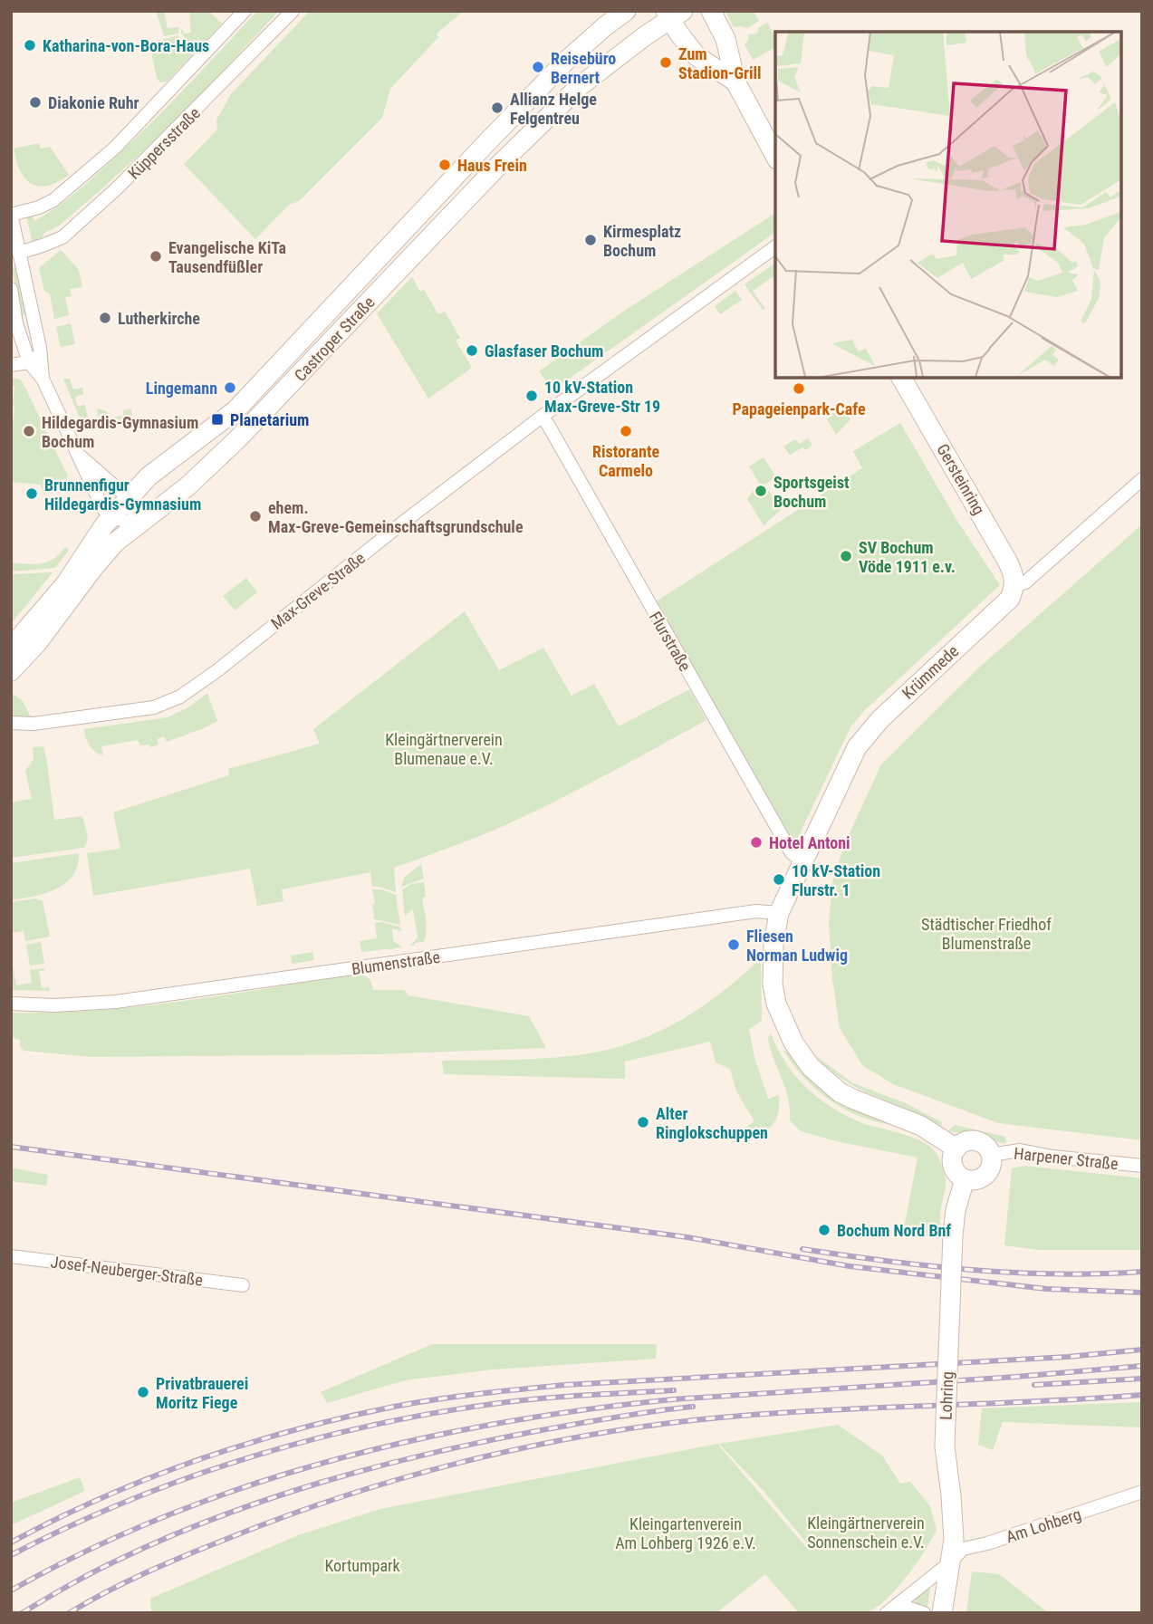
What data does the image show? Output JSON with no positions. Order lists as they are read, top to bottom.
{
  "streets": {
    "main road": [
      "Castroper Straße",
      "Gersteinring",
      "Krümmede",
      "Lohring"
    ],
    "street": [
      "Küppersstraße",
      "Max-Greve-Straße",
      "Flurstraße",
      "Blumenstraße",
      "Harpener Straße",
      "Josef-Neuberger-Straße",
      "Am Lohberg"
    ]
  },
  "crossings": [
    ["Gersteinring", "Krümmede"],
    ["Max-Greve-Straße", "Flurstraße"],
    ["Flurstraße", "Krümmede"],
    ["Krümmede", "Blumenstraße"],
    ["Harpener Straße", "Lohring"],
    ["Lohring", "Am Lohberg"]
  ],
  "parks": [
    "Kleingärtnerverein Blumenaue e.V.",
    "Städtischer Friedhof Blumenstraße",
    "Kleingärtnerverein Sonnenschein e.V.",
    "Kleingartenverein Am Lohberg 1926 e.V.",
    "Kortumpark"
  ],
  "places": {
    "other": [
      "Katharina-von-Bora-Haus",
      "Zum Stadion-Grill",
      "Reisebüro Bernert",
      "Diakonie Ruhr",
      "Allianz Helge Felgentreu",
      "Haus Frein",
      "Kirmesplatz Bochum",
      "Evangelische KiTa Tausendfüßler",
      "Lutherkirche",
      "Glasfaser Bochum",
      "Lingemann",
      "Papageienpark-Cafe",
      "10 kV-Station Max-Greve-Str 19",
      "Hildegardis-Gymnasium Bochum",
      "Ristorante Carmelo",
      "Sportsgeist Bochum",
      "Brunnenfigur Hildegardis-Gymnasium",
      "ehem. Max-Greve-Gemeinschaftsgrundschule",
      "SV Bochum Vöde 1911 e.v.",
      "Hotel Antoni",
      "10 kV-Station Flurstr. 1",
      "Fliesen Norman Ludwig",
      "Alter Ringlokschuppen",
      "Bochum Nord Bnf",
      "Privatbrauerei Moritz Fiege"
    ],
    "transit": ["Planetarium"]
  }
}
